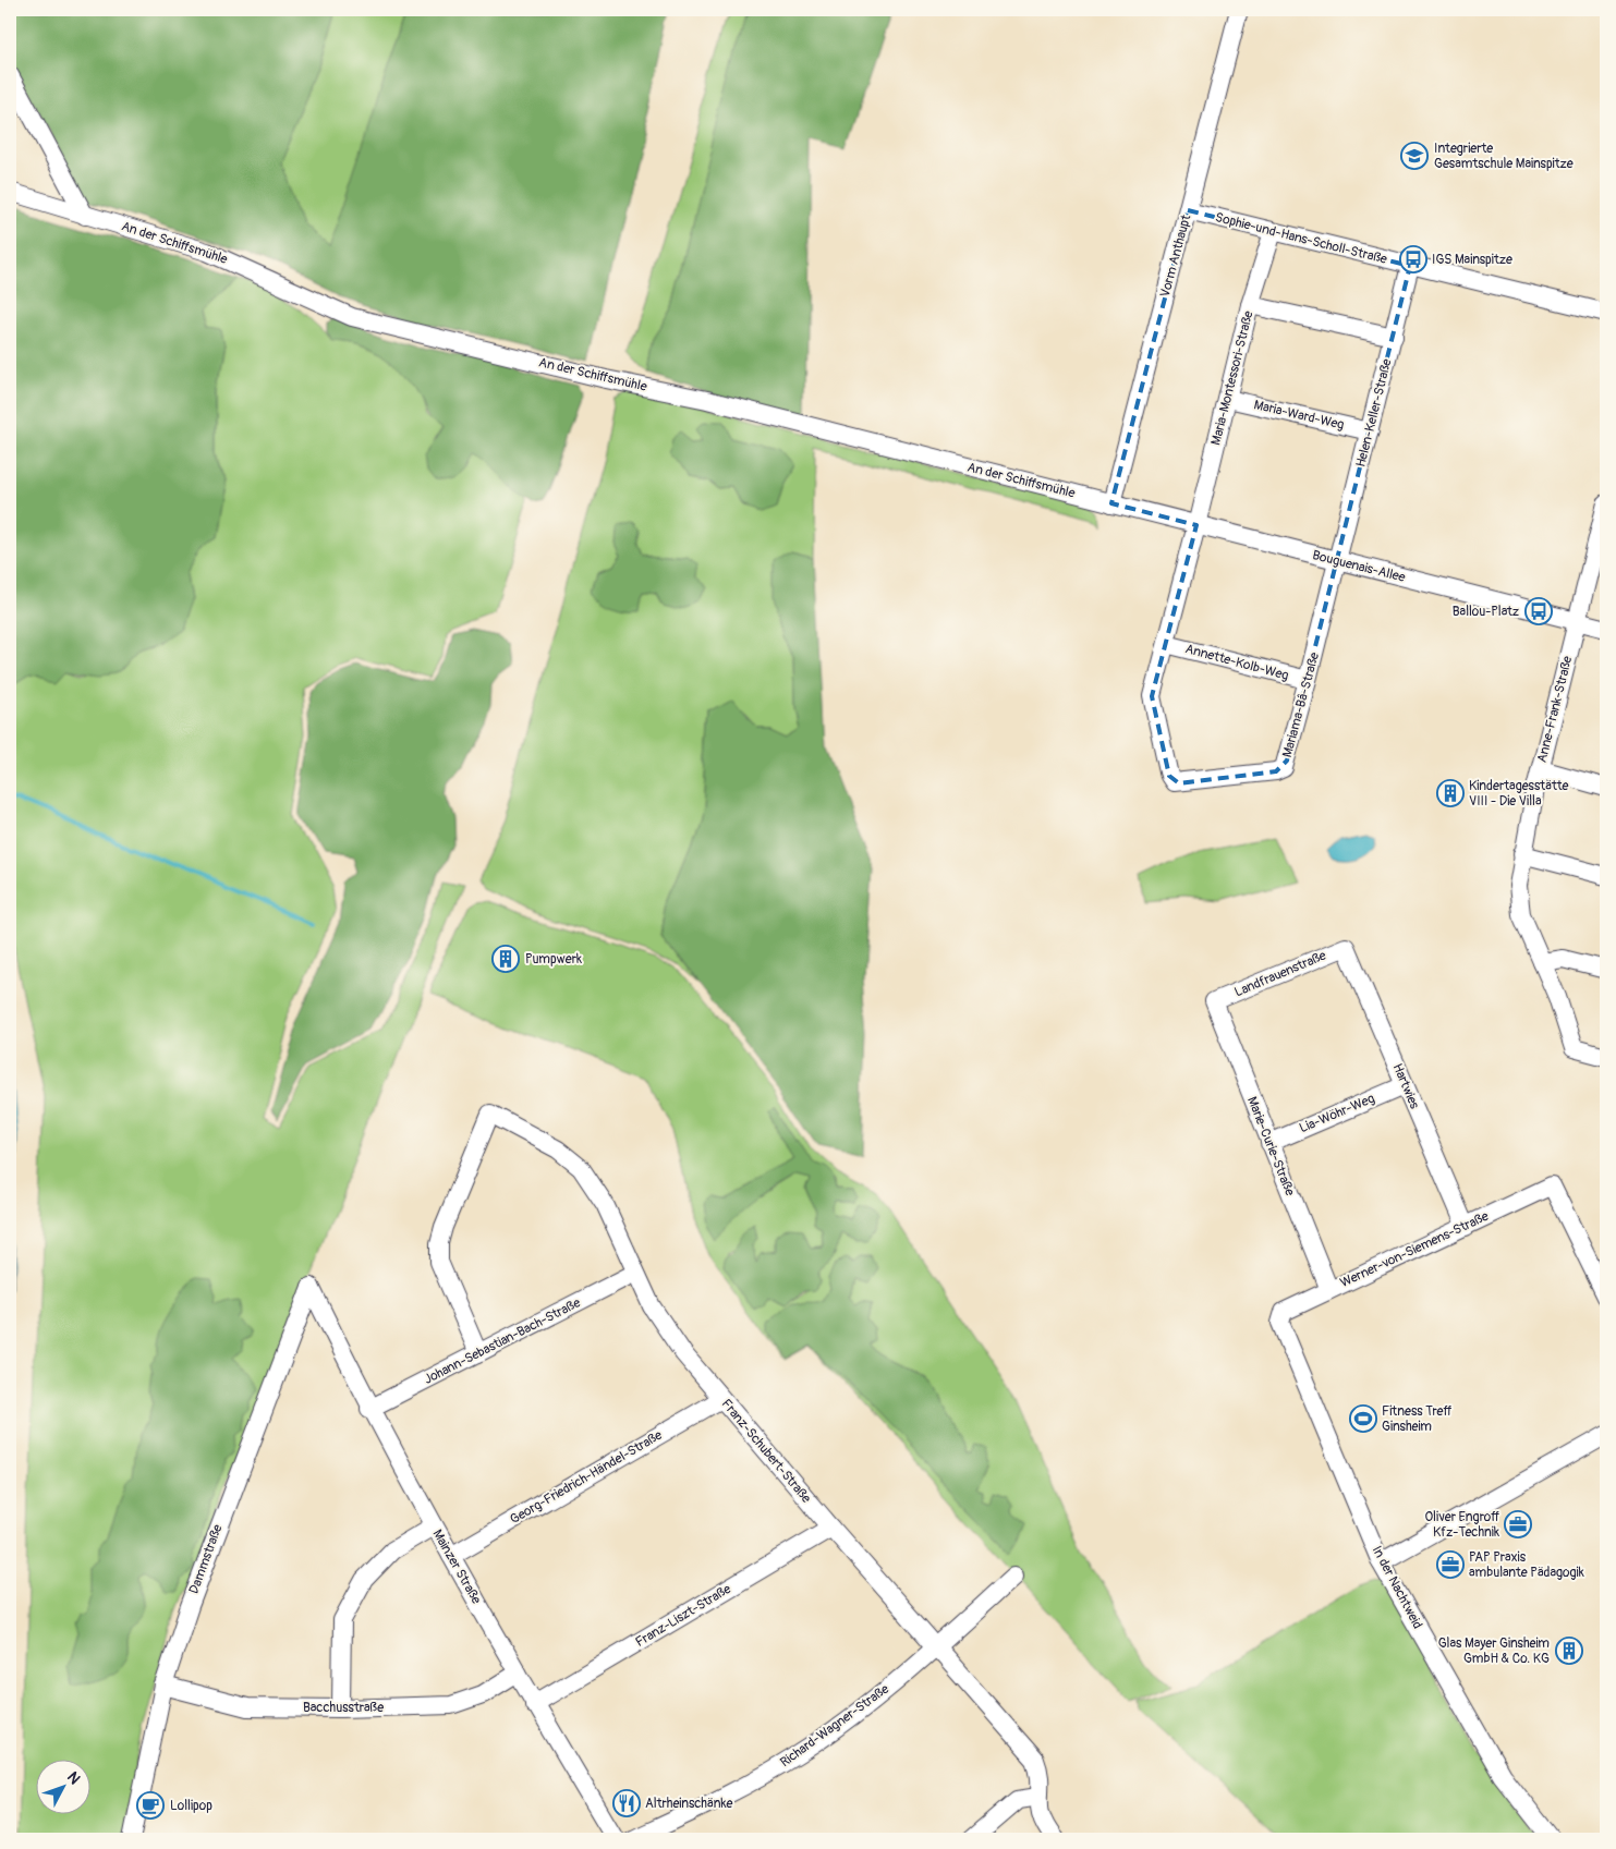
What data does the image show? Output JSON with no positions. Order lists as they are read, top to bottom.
{
  "streets": {
    "street": [
      "Sophie-und-Hans-Scholl-Straße",
      "An der Schiffsmühle",
      "Vorm Anthaupt",
      "Maria-Montessori-Straße",
      "Helen-Keller-Straße",
      "Maria-Ward-Weg",
      "Bouguenais-Allee",
      "Annette-Kolb-Weg",
      "Mariama-Bâ-Straße",
      "Anne-Frank-Straße",
      "Landfrauenstraße",
      "Hartwies",
      "Lia-Wöhr-Weg",
      "Marie-Curie-Straße",
      "Werner-von-Siemens-Straße",
      "Johann-Sebastian-Bach-Straße",
      "Franz-Schubert-Straße",
      "Georg-Friedrich-Händel-Straße",
      "Dammstraße",
      "Mainzer Straße",
      "In der Nachtweid",
      "Franz-Liszt-Straße",
      "Bacchusstraße",
      "Richard-Wagner-Straße"
    ]
  },
  "crossings": [
    ["Sophie-und-Hans-Scholl-Straße", "Vorm Anthaupt"],
    ["Sophie-und-Hans-Scholl-Straße", "Maria-Montessori-Straße"],
    ["Sophie-und-Hans-Scholl-Straße", "Helen-Keller-Straße"],
    ["An der Schiffsmühle", "Vorm Anthaupt"],
    ["An der Schiffsmühle", "Bouguenais-Allee"],
    ["Vorm Anthaupt", "Bouguenais-Allee"],
    ["Maria-Montessori-Straße", "Maria-Ward-Weg"],
    ["Maria-Montessori-Straße", "Bouguenais-Allee"],
    ["Maria-Montessori-Straße", "Mariama-Bâ-Straße"],
    ["Helen-Keller-Straße", "Maria-Ward-Weg"],
    ["Helen-Keller-Straße", "Bouguenais-Allee"],
    ["Helen-Keller-Straße", "Mariama-Bâ-Straße"],
    ["Bouguenais-Allee", "Mariama-Bâ-Straße"],
    ["Bouguenais-Allee", "Anne-Frank-Straße"],
    ["Annette-Kolb-Weg", "Mariama-Bâ-Straße"],
    ["Landfrauenstraße", "Hartwies"],
    ["Landfrauenstraße", "Marie-Curie-Straße"],
    ["Hartwies", "Lia-Wöhr-Weg"],
    ["Hartwies", "Werner-von-Siemens-Straße"],
    ["Lia-Wöhr-Weg", "Marie-Curie-Straße"],
    ["Marie-Curie-Straße", "Werner-von-Siemens-Straße"],
    ["Werner-von-Siemens-Straße", "In der Nachtweid"],
    ["Johann-Sebastian-Bach-Straße", "Franz-Schubert-Straße"],
    ["Johann-Sebastian-Bach-Straße", "Mainzer Straße"],
    ["Franz-Schubert-Straße", "Georg-Friedrich-Händel-Straße"],
    ["Franz-Schubert-Straße", "Franz-Liszt-Straße"],
    ["Franz-Schubert-Straße", "Richard-Wagner-Straße"],
    ["Georg-Friedrich-Händel-Straße", "Mainzer Straße"],
    ["Dammstraße", "Mainzer Straße"],
    ["Dammstraße", "Bacchusstraße"],
    ["Mainzer Straße", "Franz-Liszt-Straße"],
    ["Mainzer Straße", "Bacchusstraße"]
  ],
  "places": {
    "school or university": ["Integrierte Gesamtschule Mainspitze"],
    "bus stop": ["IGS Mainspitze", "Ballou-Platz"],
    "building": ["Kindertagesstätte VIII - Die Villa", "Pumpwerk", "Glas Mayer Ginsheim GmbH & Co. KG"],
    "sports": ["Fitness Treff Ginsheim"],
    "office": ["Oliver Engroff Kfz-Technik", "PAP Praxis ambulante Pädagogik"],
    "restaurant": ["Altrheinschänke"],
    "cafe": ["Lollipop"]
  },
  "north": "top right"
}
